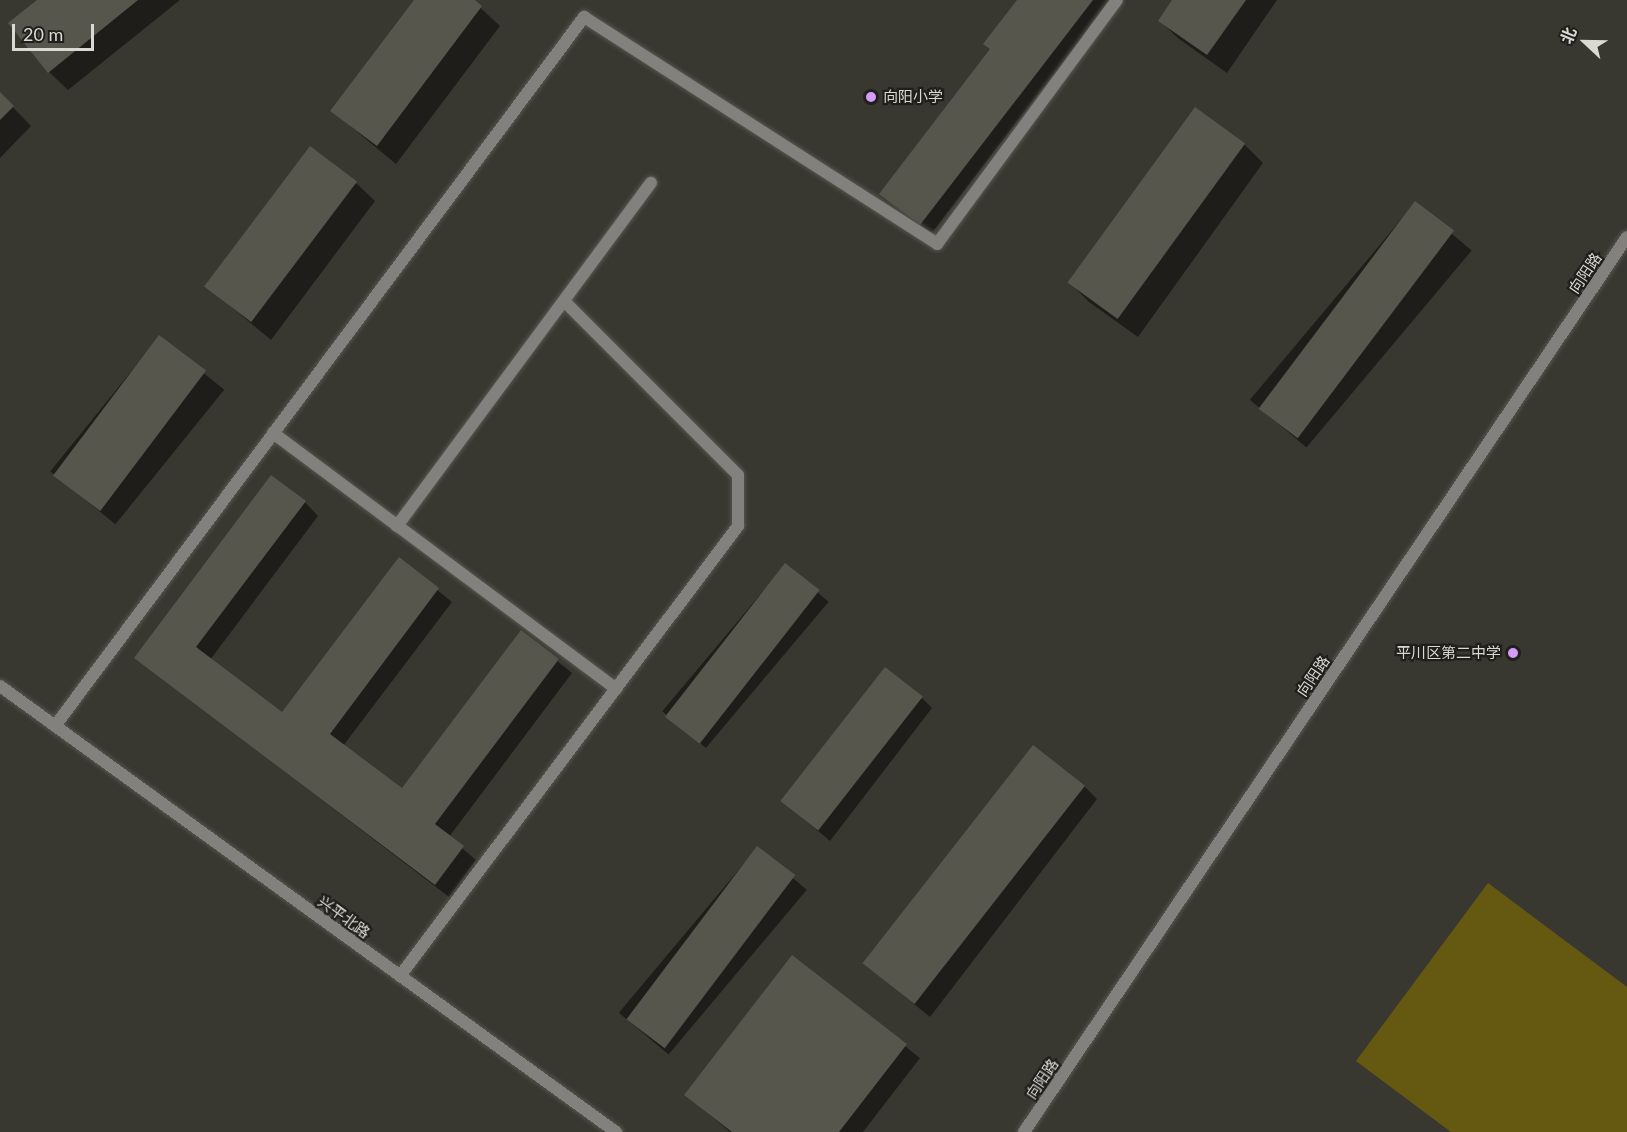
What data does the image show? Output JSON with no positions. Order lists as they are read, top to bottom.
{
  "streets": {
    "street": ["向阳路", "兴平北路"]
  },
  "places": ["向阳小学", "平川区第二中学"],
  "scale_bar": "20 m",
  "north": "left"
}
